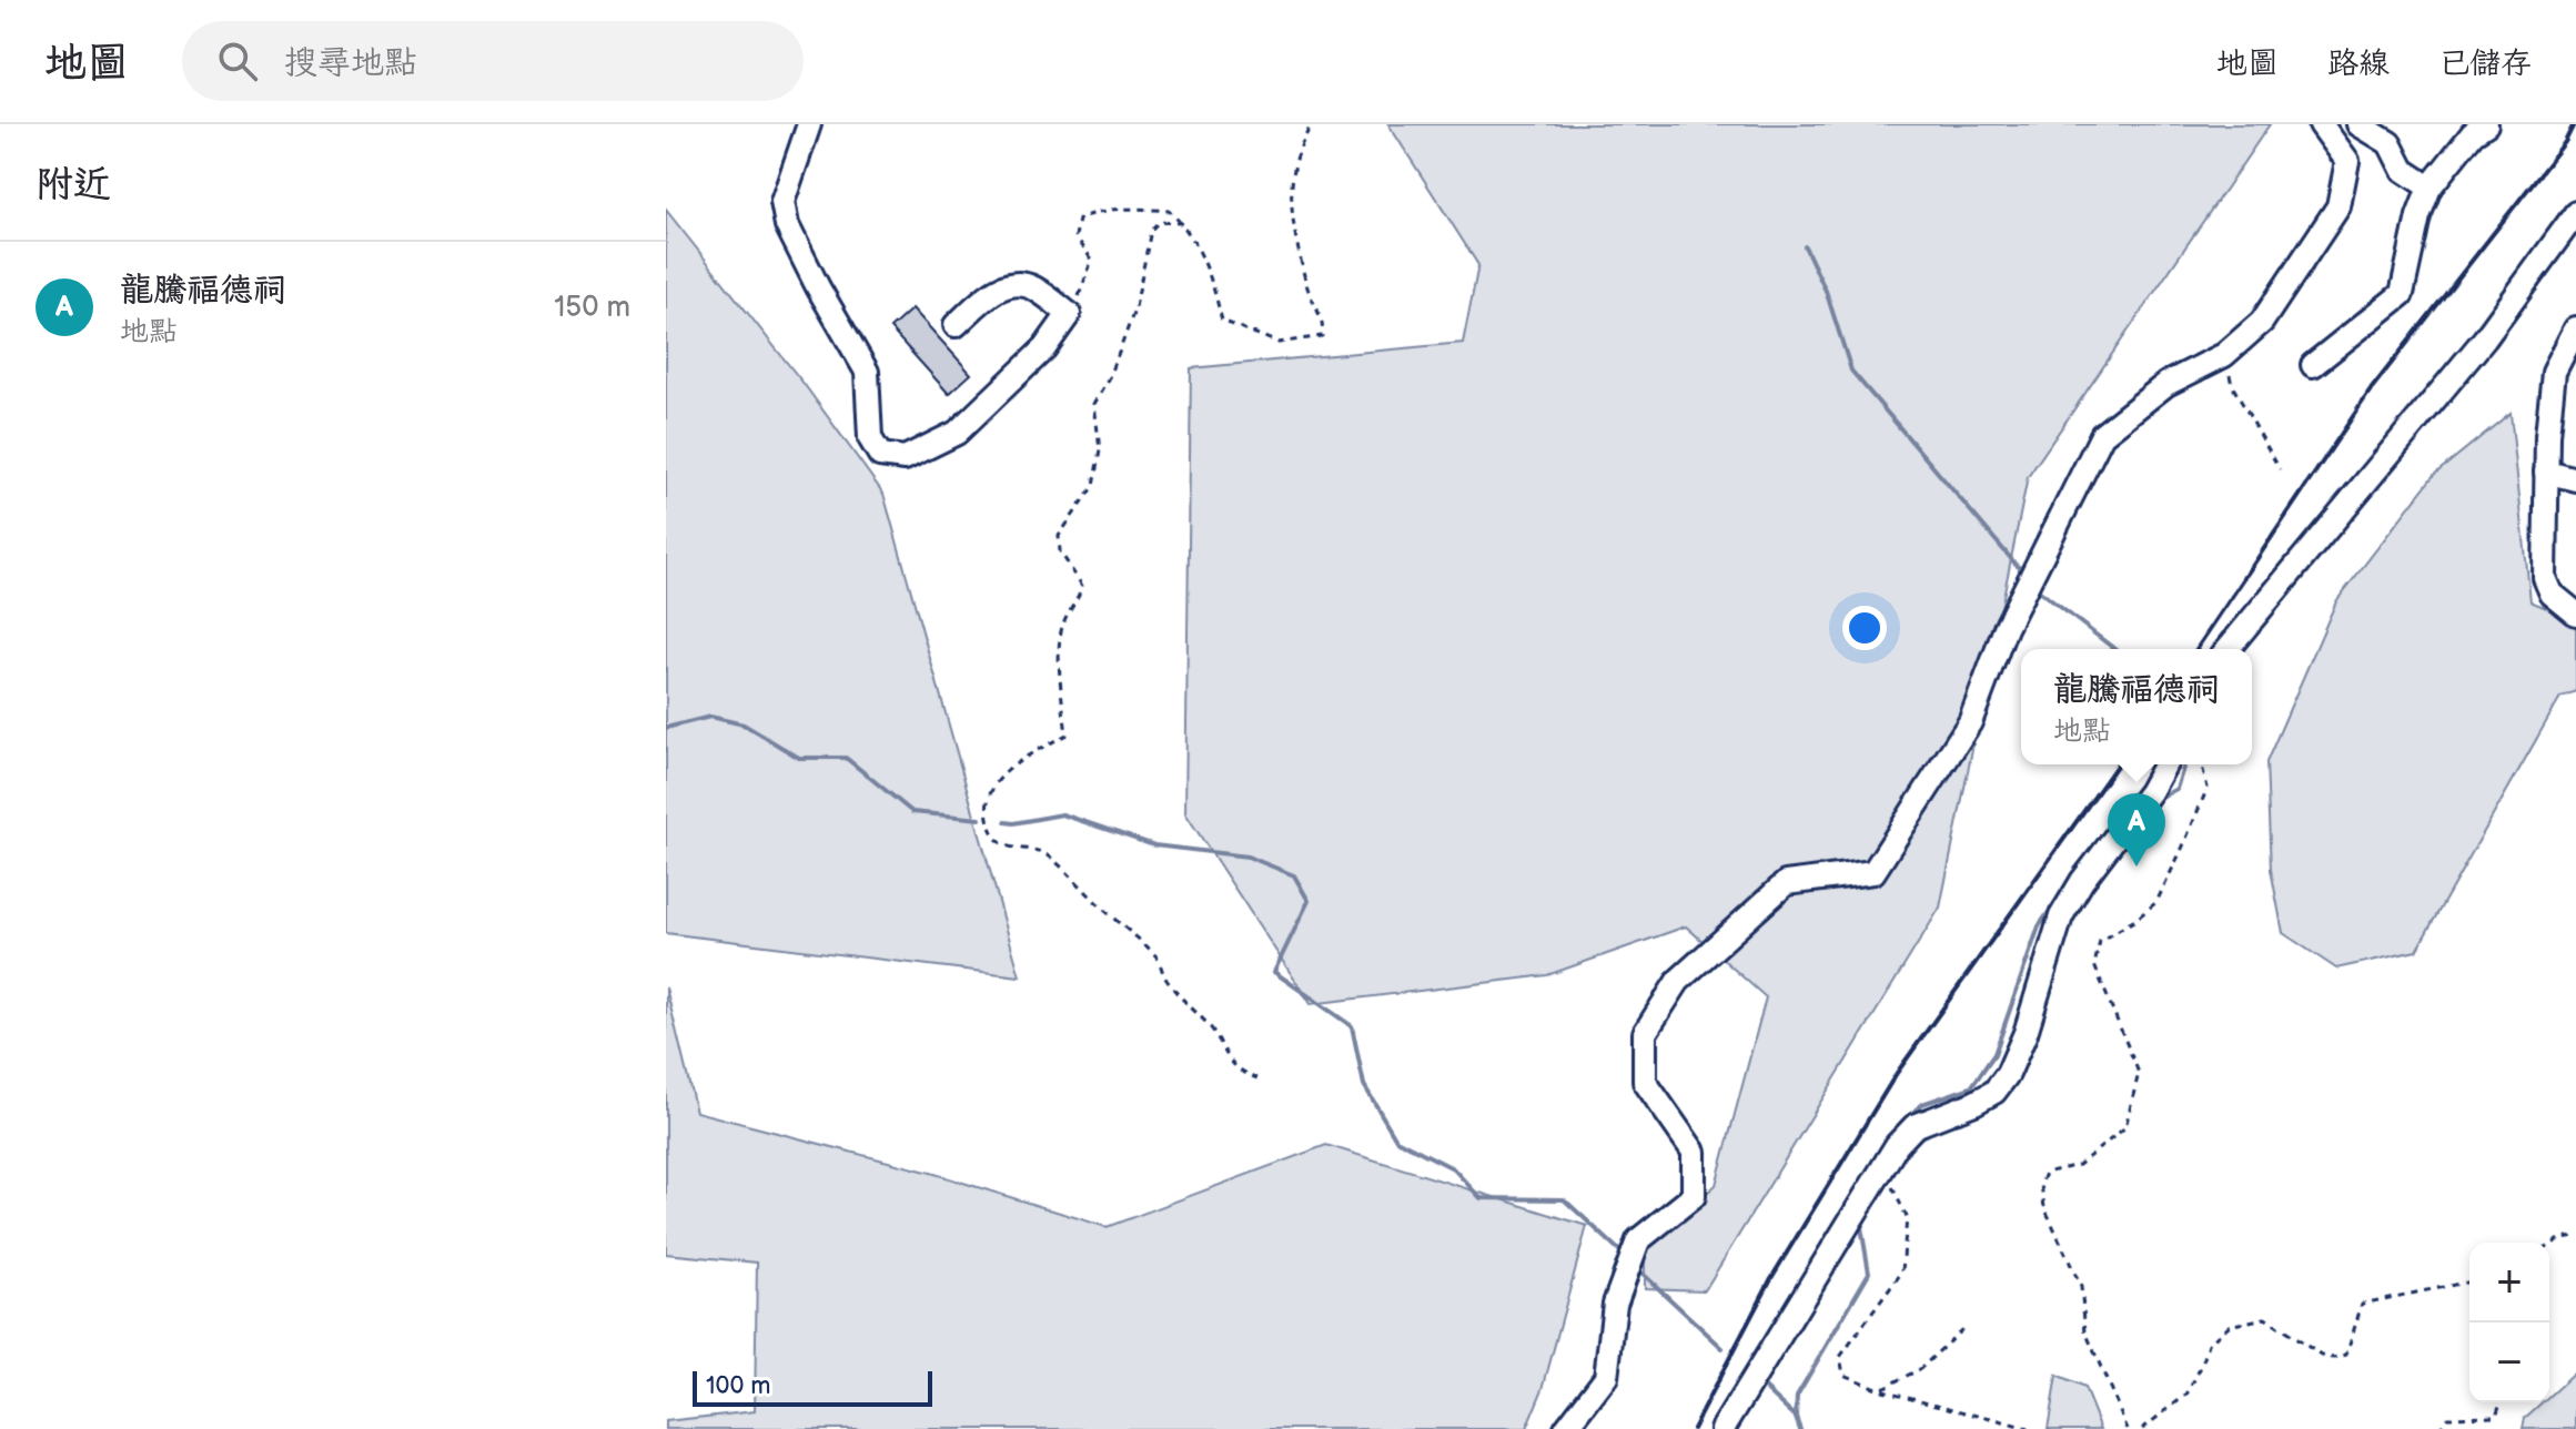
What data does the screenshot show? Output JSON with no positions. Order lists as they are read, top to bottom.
{
  "scale_bar": "100 m",
  "page": {
    "header": "地圖",
    "search": "搜尋地點",
    "nav": ["地圖", "路線", "已儲存"],
    "heading": "附近",
    "list": [
      {
        "mark": "A",
        "name": "龍騰福德祠",
        "note": "地點",
        "value": "150 m"
      }
    ],
    "popup": ["龍騰福德祠", "地點"],
    "pins": "A",
    "map_buttons": ["+", "−"],
    "scale": "100 m"
  }
}
